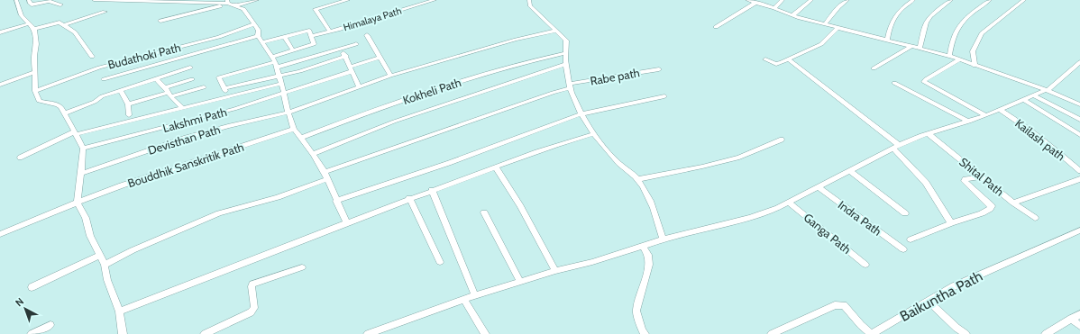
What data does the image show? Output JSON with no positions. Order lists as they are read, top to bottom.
{
  "streets": {
    "street": [
      "Himalaya Path",
      "Budathoki Path",
      "Rabe path",
      "Kokheli Path",
      "Lakshmi Path",
      "Devisthan Path",
      "Kailash path",
      "Bouddhik Sanskritik Path",
      "Shital Path",
      "Indra Path",
      "Ganga Path",
      "Baikuntha Path"
    ]
  },
  "north": "top left"
}
